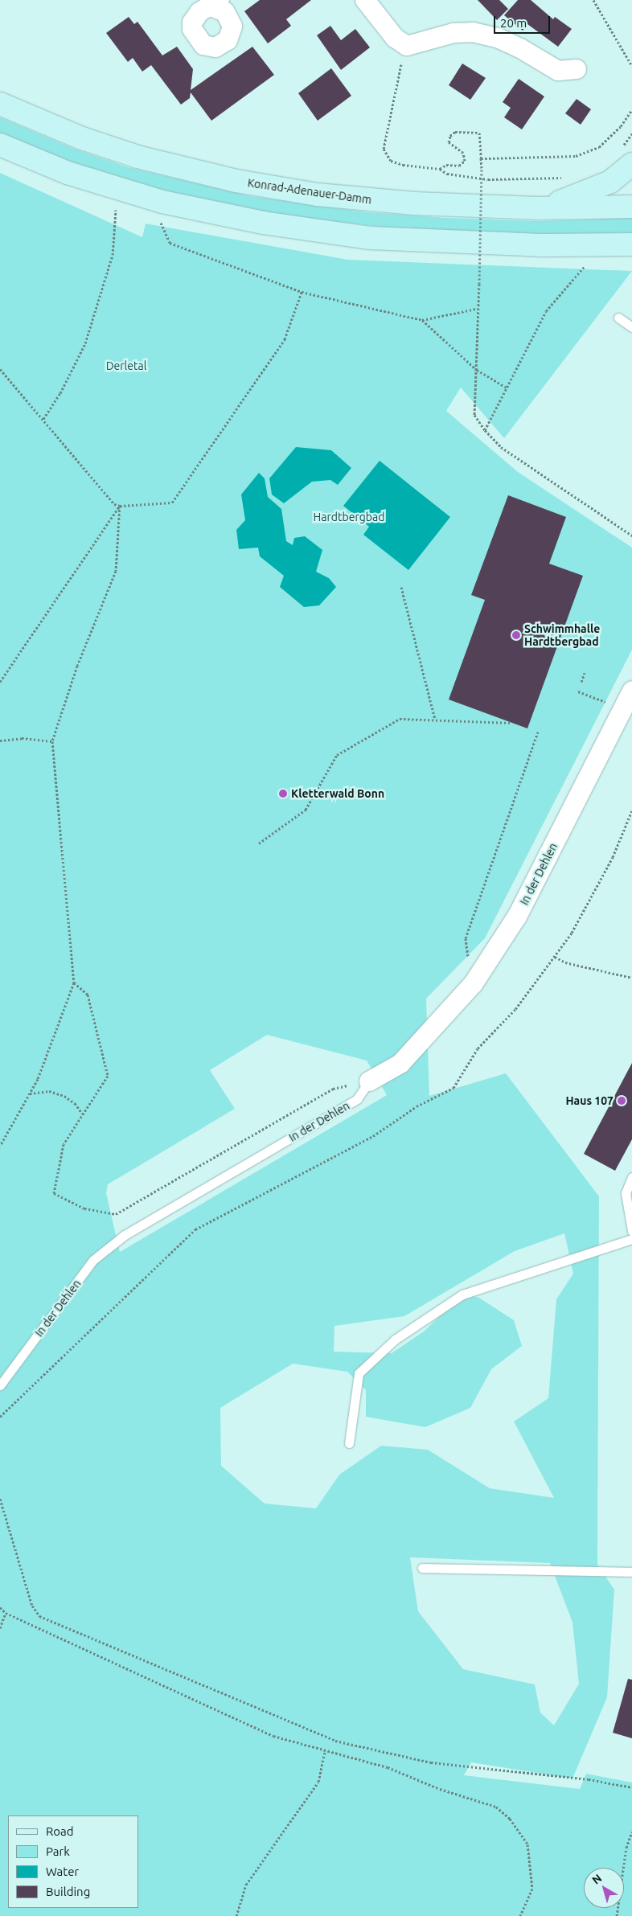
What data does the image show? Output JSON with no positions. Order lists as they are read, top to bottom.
{
  "streets": {
    "main road": ["Konrad-Adenauer-Damm"],
    "street": ["In der Dehlen"]
  },
  "parks": ["Derletal", "Hardtbergbad"],
  "places": ["Schwimmhalle Hardtbergbad", "Kletterwald Bonn", "Haus 107"],
  "legend": [
    "Road",
    "Park",
    "Water",
    "Building"
  ],
  "scale_bar": "20 m",
  "north": "top left"
}
